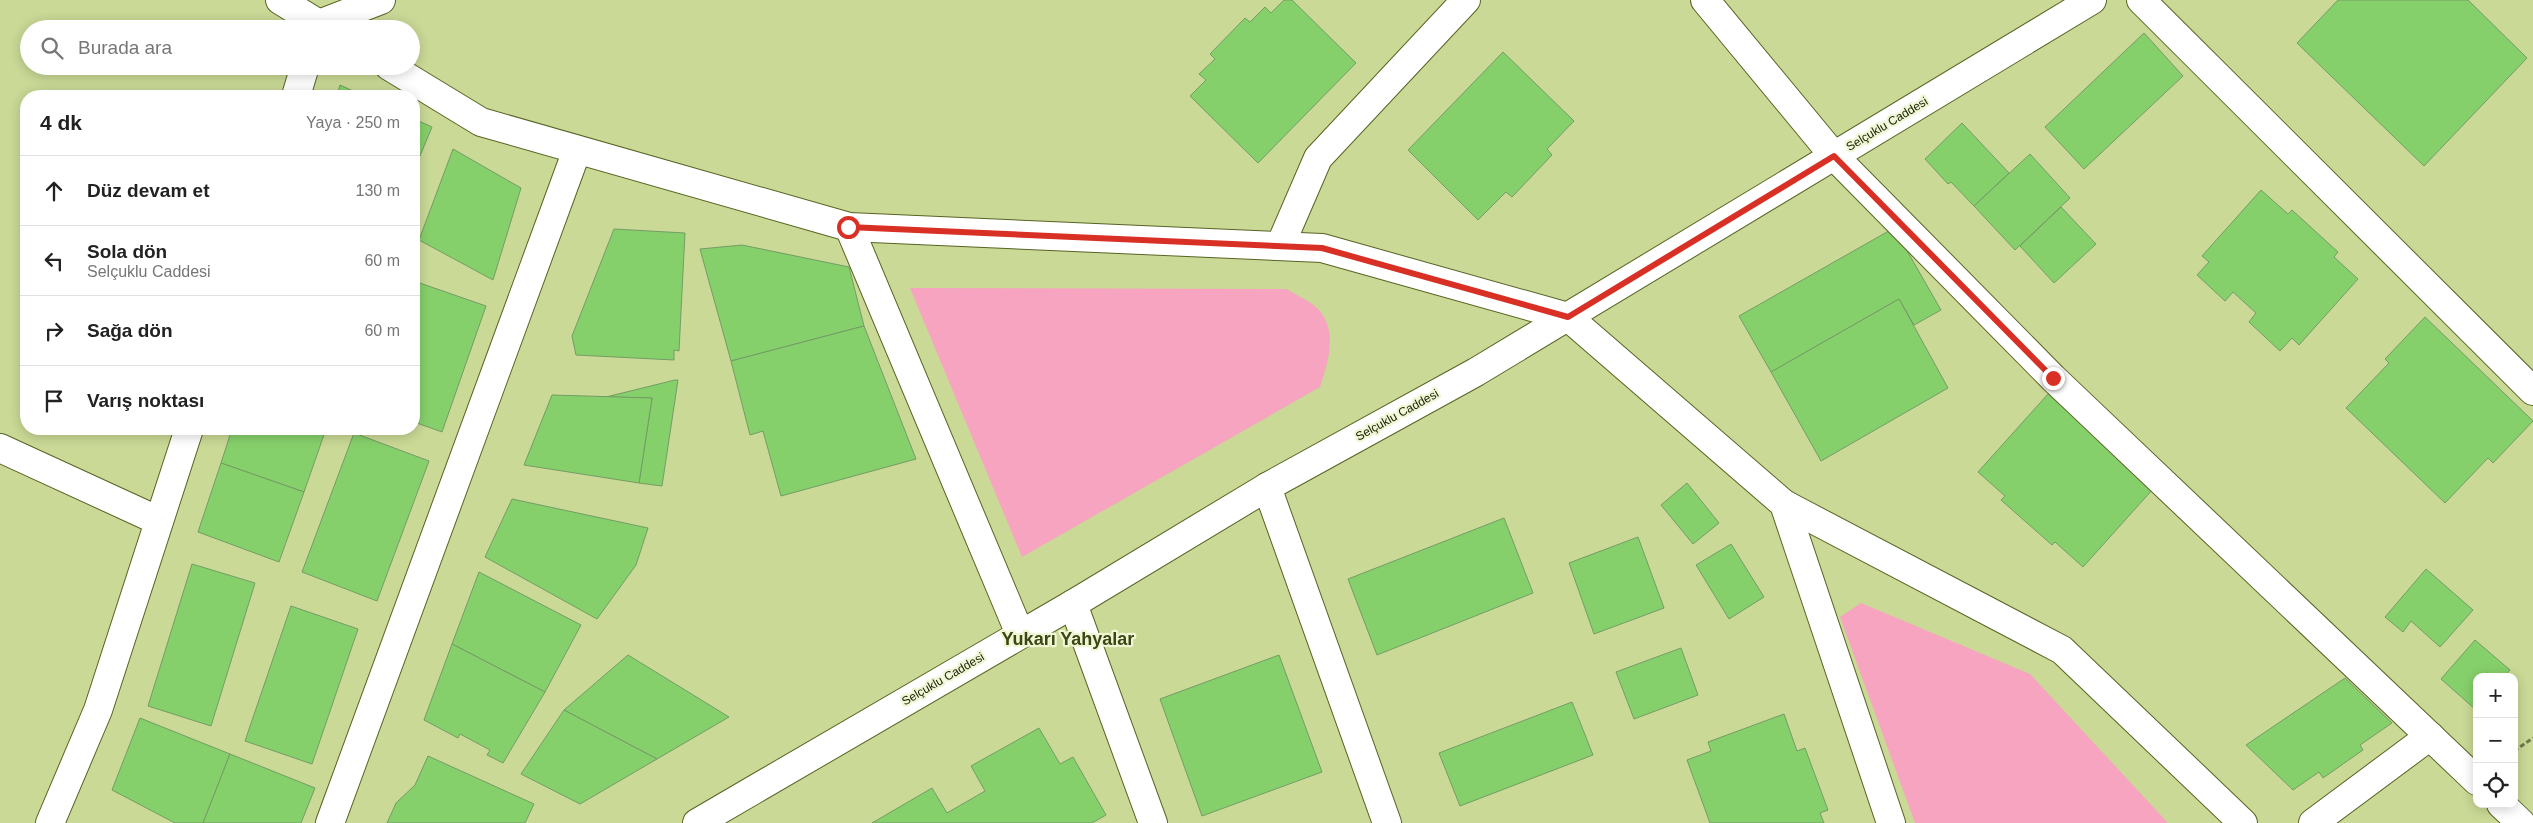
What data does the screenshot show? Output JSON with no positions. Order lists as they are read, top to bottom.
{
  "streets": {
    "street": ["Selçuklu Caddesi"]
  },
  "districts": ["Yukarı Yahyalar"],
  "page": {
    "search": "Burada ara",
    "heading": ["4 dk", "Yaya · 250 m"],
    "list": [
      ["Düz devam et", "130 m"],
      ["Sola dön", "Selçuklu Caddesi", "60 m"],
      ["Sağa dön", "60 m"],
      "Varış noktası"
    ],
    "map_buttons": ["+", "−"]
  }
}
